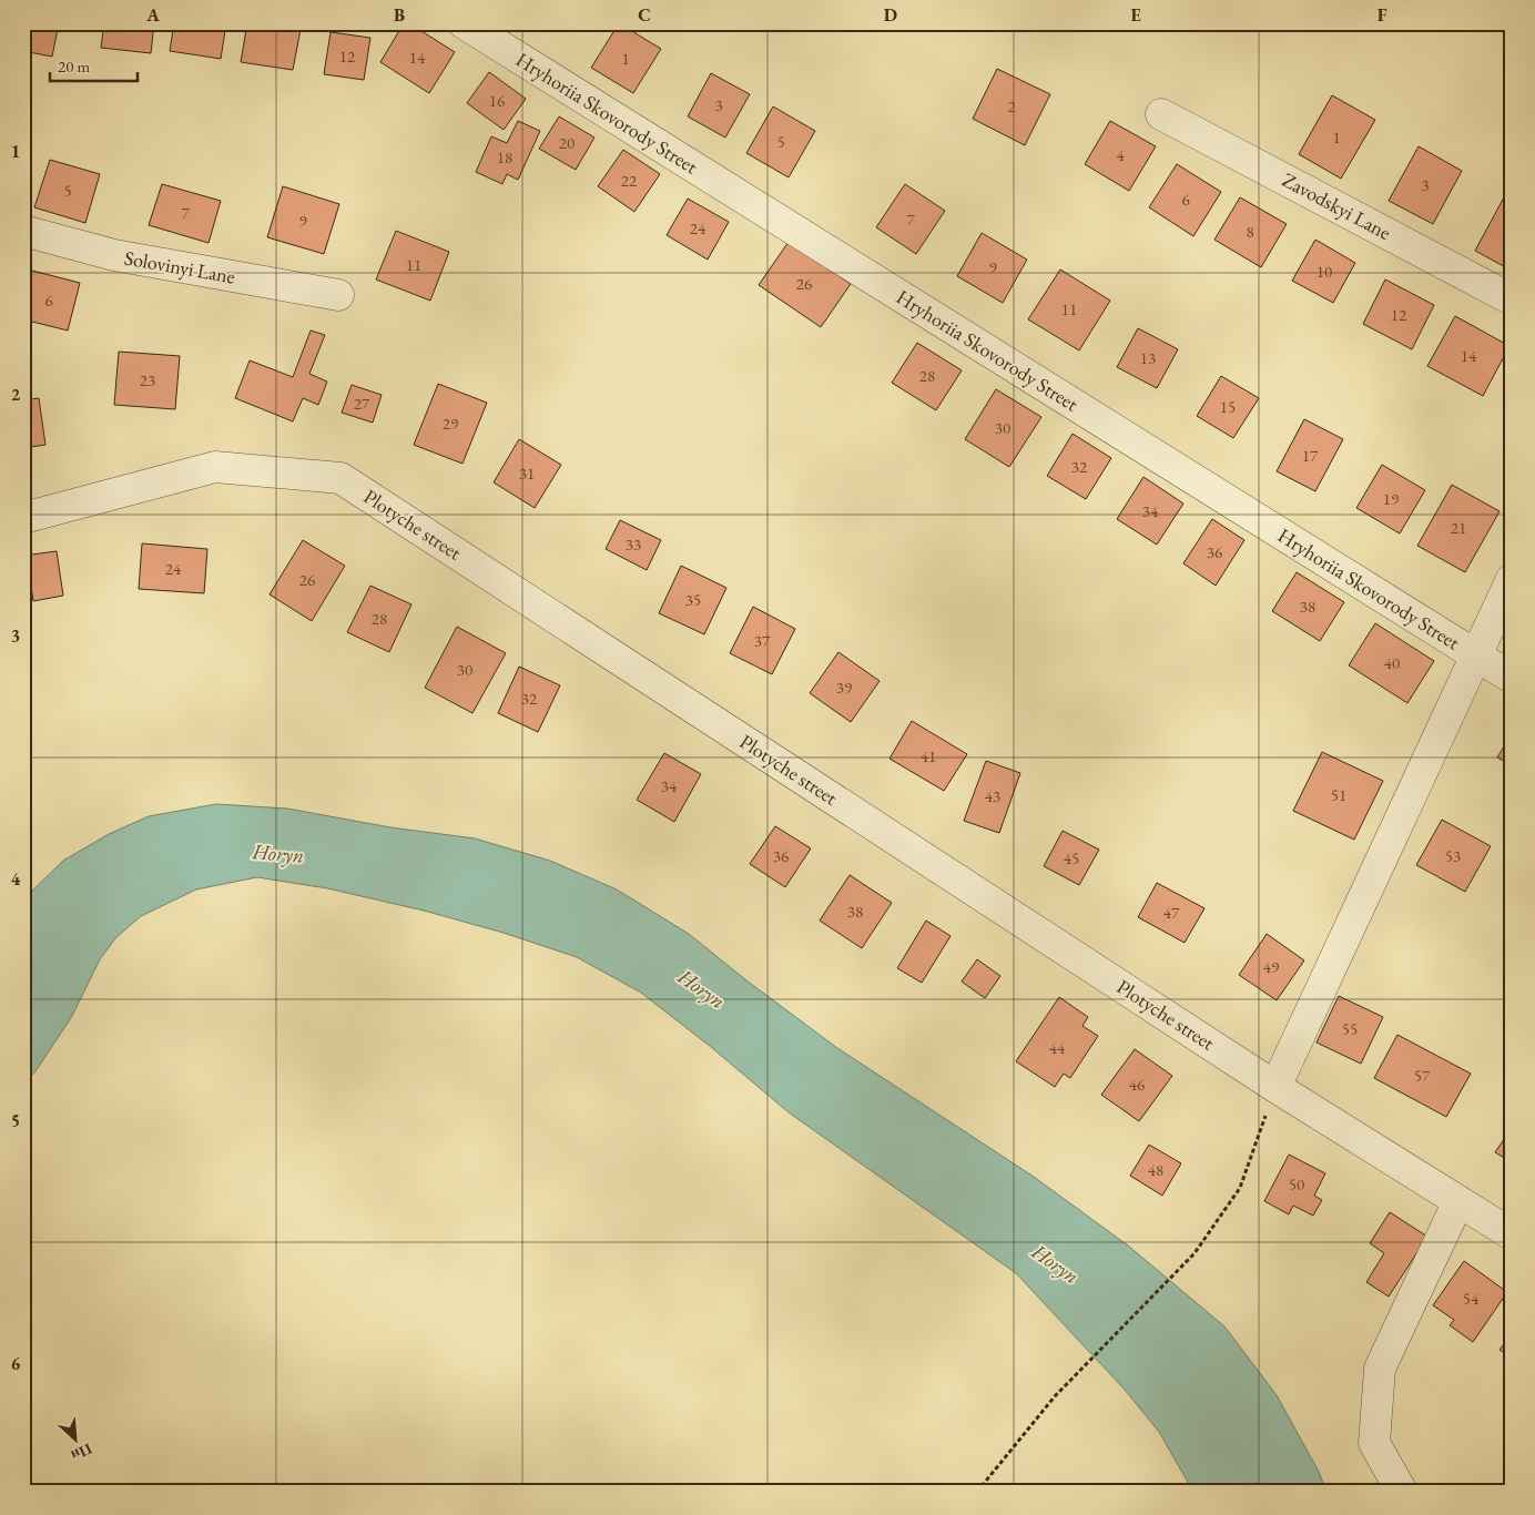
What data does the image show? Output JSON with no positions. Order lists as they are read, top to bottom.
{
  "streets": {
    "street": [
      "Hryhoriia Skovorody Street",
      "Zavodskyi Lane",
      "Solovinyi Lane",
      "Plotyche street"
    ]
  },
  "water": ["Horyn"],
  "house_numbers": [
    "12",
    "14",
    "1",
    "16",
    "3",
    "2",
    "1",
    "5",
    "20",
    "4",
    "18",
    "22",
    "3",
    "5",
    "6",
    "7",
    "7",
    "9",
    "24",
    "8",
    "11",
    "9",
    "10",
    "26",
    "6",
    "11",
    "12",
    "14",
    "13",
    "28",
    "23",
    "27",
    "15",
    "29",
    "30",
    "17",
    "32",
    "31",
    "19",
    "34",
    "21",
    "33",
    "36",
    "24",
    "26",
    "35",
    "38",
    "28",
    "37",
    "40",
    "30",
    "39",
    "32",
    "41",
    "34",
    "51",
    "43",
    "36",
    "53",
    "45",
    "38",
    "47",
    "49",
    "55",
    "44",
    "57",
    "46",
    "48",
    "50",
    "54"
  ],
  "scale_bar": "20 m",
  "north": "bottom right",
  "grid": {
    "columns": [
      "A",
      "B",
      "C",
      "D",
      "E",
      "F"
    ],
    "rows": [
      "1",
      "2",
      "3",
      "4",
      "5",
      "6"
    ]
  }
}
